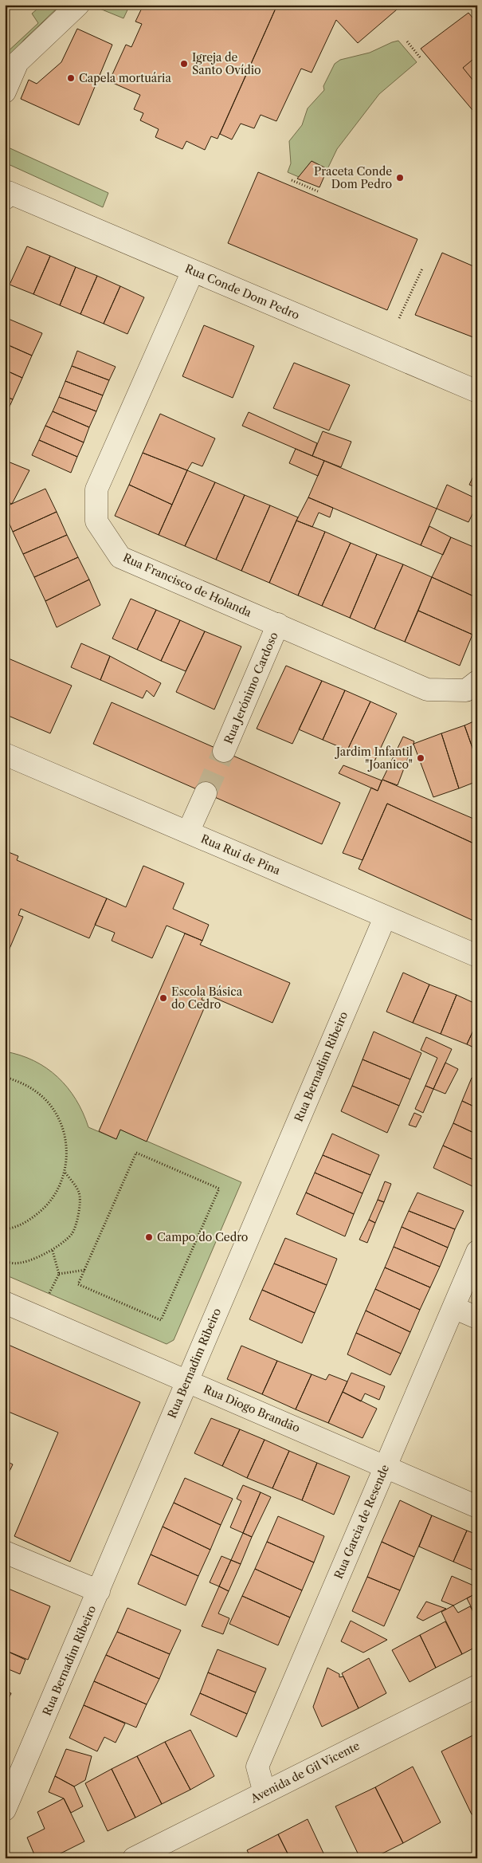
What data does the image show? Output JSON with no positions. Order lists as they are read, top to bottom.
{
  "streets": {
    "street": [
      "Rua Conde Dom Pedro",
      "Rua Francisco de Holanda",
      "Rua Jerónimo Cardoso",
      "Rua Rui de Pina",
      "Rua Bernadim Ribeiro",
      "Rua Diogo Brandão",
      "Rua Garcia de Resende",
      "Avenida de Gil Vicente"
    ]
  },
  "crossings": [
    ["Rua Conde Dom Pedro", "Rua Francisco de Holanda"],
    ["Rua Francisco de Holanda", "Rua Jerónimo Cardoso"],
    ["Rua Rui de Pina", "Rua Bernadim Ribeiro"],
    ["Rua Bernadim Ribeiro", "Rua Diogo Brandão"],
    ["Rua Diogo Brandão", "Rua Garcia de Resende"],
    ["Rua Garcia de Resende", "Avenida de Gil Vicente"]
  ],
  "places": [
    "Igreja de Santo Ovídio",
    "Capela mortuária",
    "Praceta Conde Dom Pedro",
    "Jardim Infantil \"Joanico\"",
    "Escola Básica do Cedro",
    "Campo do Cedro"
  ]
}
